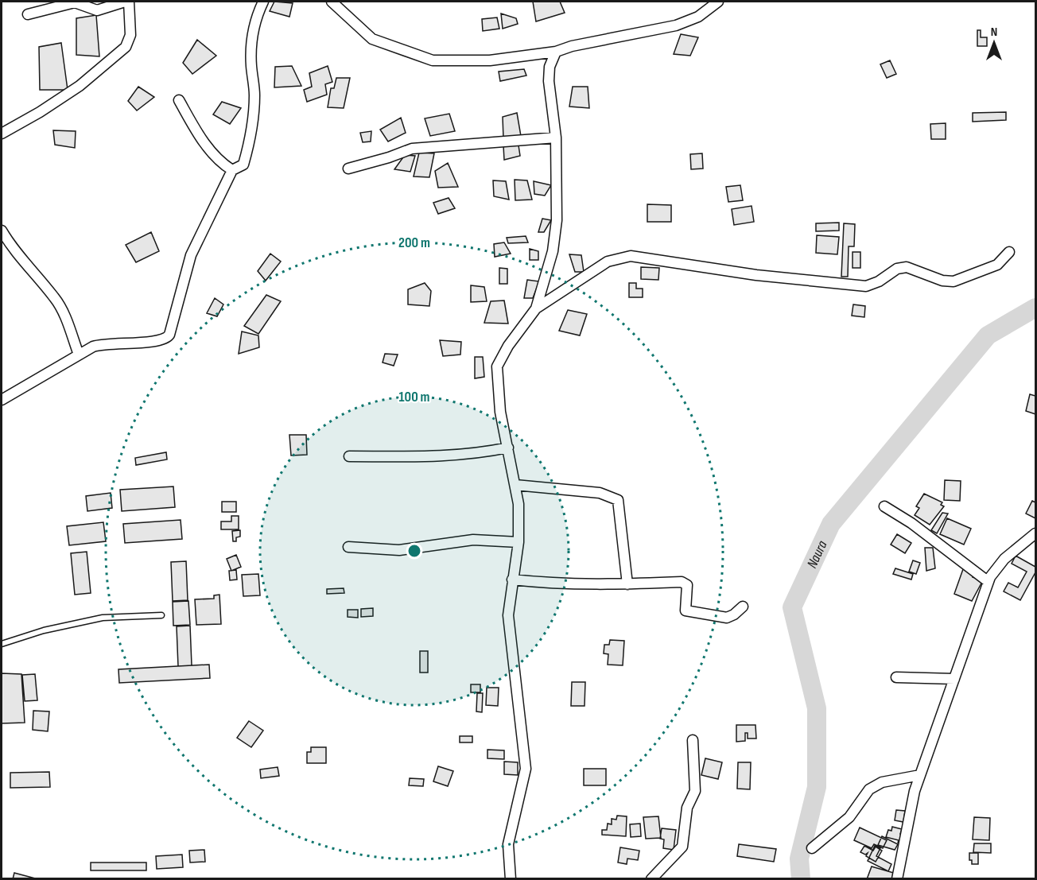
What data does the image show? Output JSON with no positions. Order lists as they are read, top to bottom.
{
  "water": ["Naura"],
  "north": "top",
  "rings": ["200 m", "100 m"]
}
